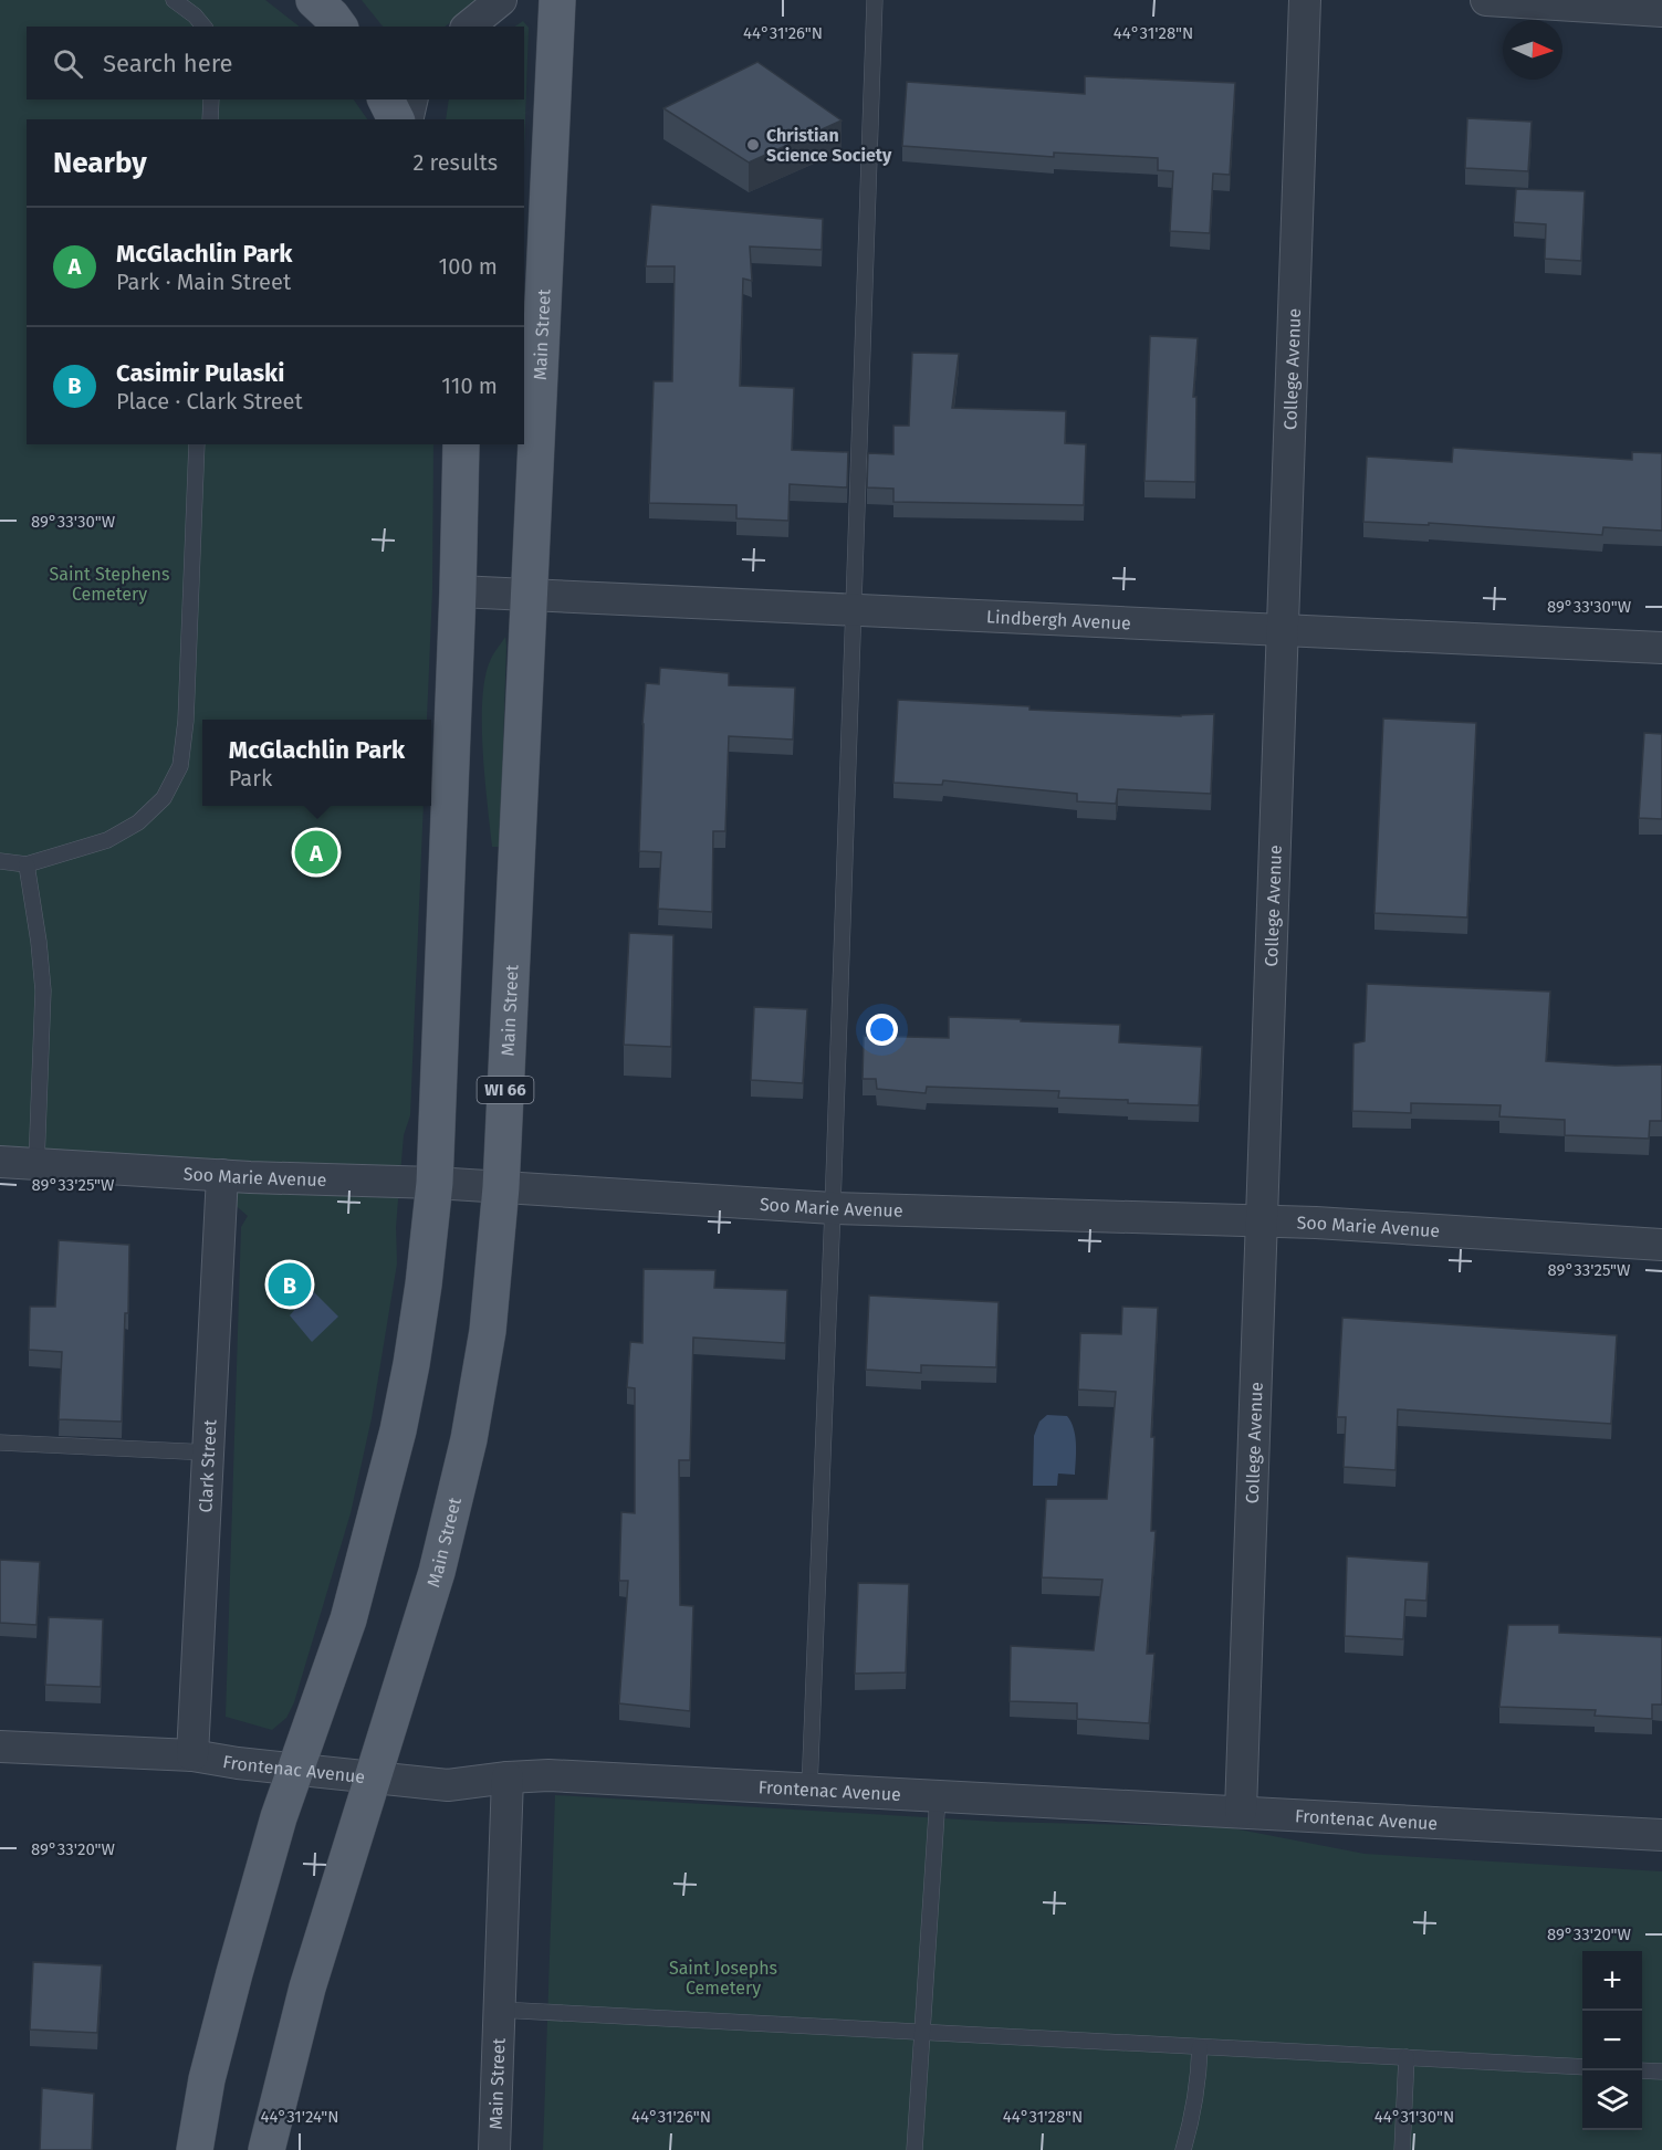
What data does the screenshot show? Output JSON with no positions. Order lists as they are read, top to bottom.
{
  "streets": {
    "main road": ["Main Street", "WI 66"],
    "street": [
      "College Avenue",
      "Lindbergh Avenue",
      "Soo Marie Avenue",
      "Clark Street",
      "Frontenac Avenue"
    ]
  },
  "crossings": [
    ["Main Street", "Lindbergh Avenue"],
    ["Main Street", "Soo Marie Avenue"],
    ["Main Street", "Frontenac Avenue"],
    ["College Avenue", "Lindbergh Avenue"],
    ["College Avenue", "Soo Marie Avenue"],
    ["College Avenue", "Frontenac Avenue"],
    ["Soo Marie Avenue", "Clark Street"],
    ["Clark Street", "Frontenac Avenue"]
  ],
  "parks": ["Saint Stephens Cemetery", "Saint Josephs Cemetery"],
  "places": ["Christian Science Society"],
  "north": "right",
  "page": {
    "search": "Search here",
    "heading": ["Nearby", "2 results"],
    "list": [
      {
        "mark": "A",
        "name": "McGlachlin Park",
        "note": "Park · Main Street",
        "value": "100 m"
      },
      {
        "mark": "B",
        "name": "Casimir Pulaski",
        "note": "Place · Clark Street",
        "value": "110 m"
      }
    ],
    "popup": ["McGlachlin Park", "Park"],
    "pins": ["A", "B"],
    "map_buttons": ["+", "−"]
  },
  "coordinates": [
    "44°31'26\"N",
    "44°31'28\"N",
    "89°33'30\"W",
    "89°33'25\"W",
    "89°33'20\"W",
    "44°31'24\"N",
    "44°31'30\"N"
  ]
}
